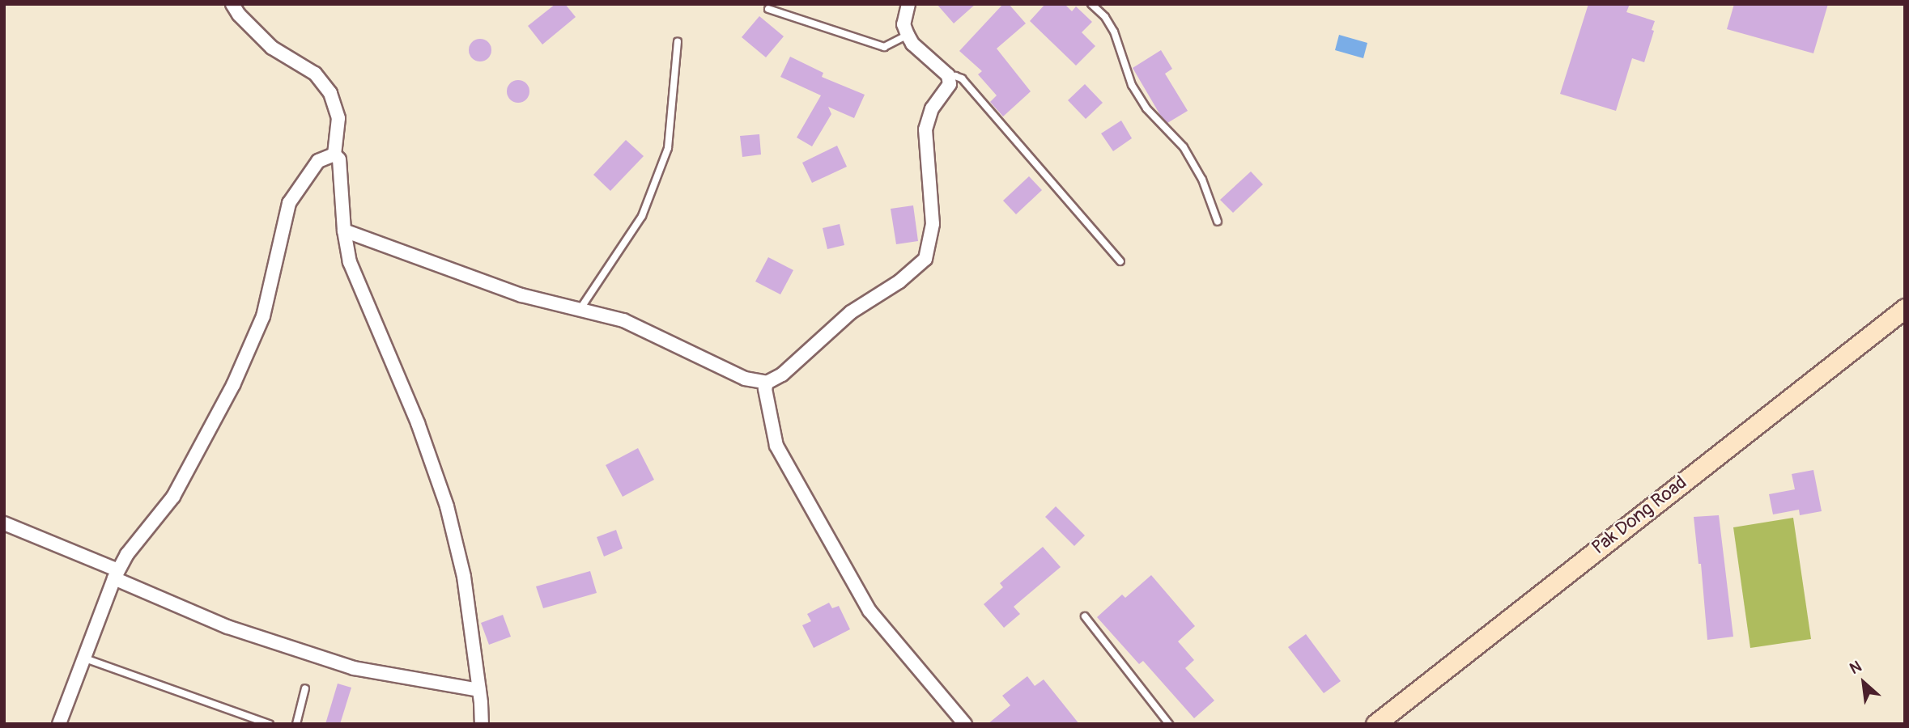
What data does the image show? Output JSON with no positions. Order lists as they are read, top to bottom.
{
  "streets": {
    "street": ["Pak Dong Road"]
  },
  "north": "top left"
}
